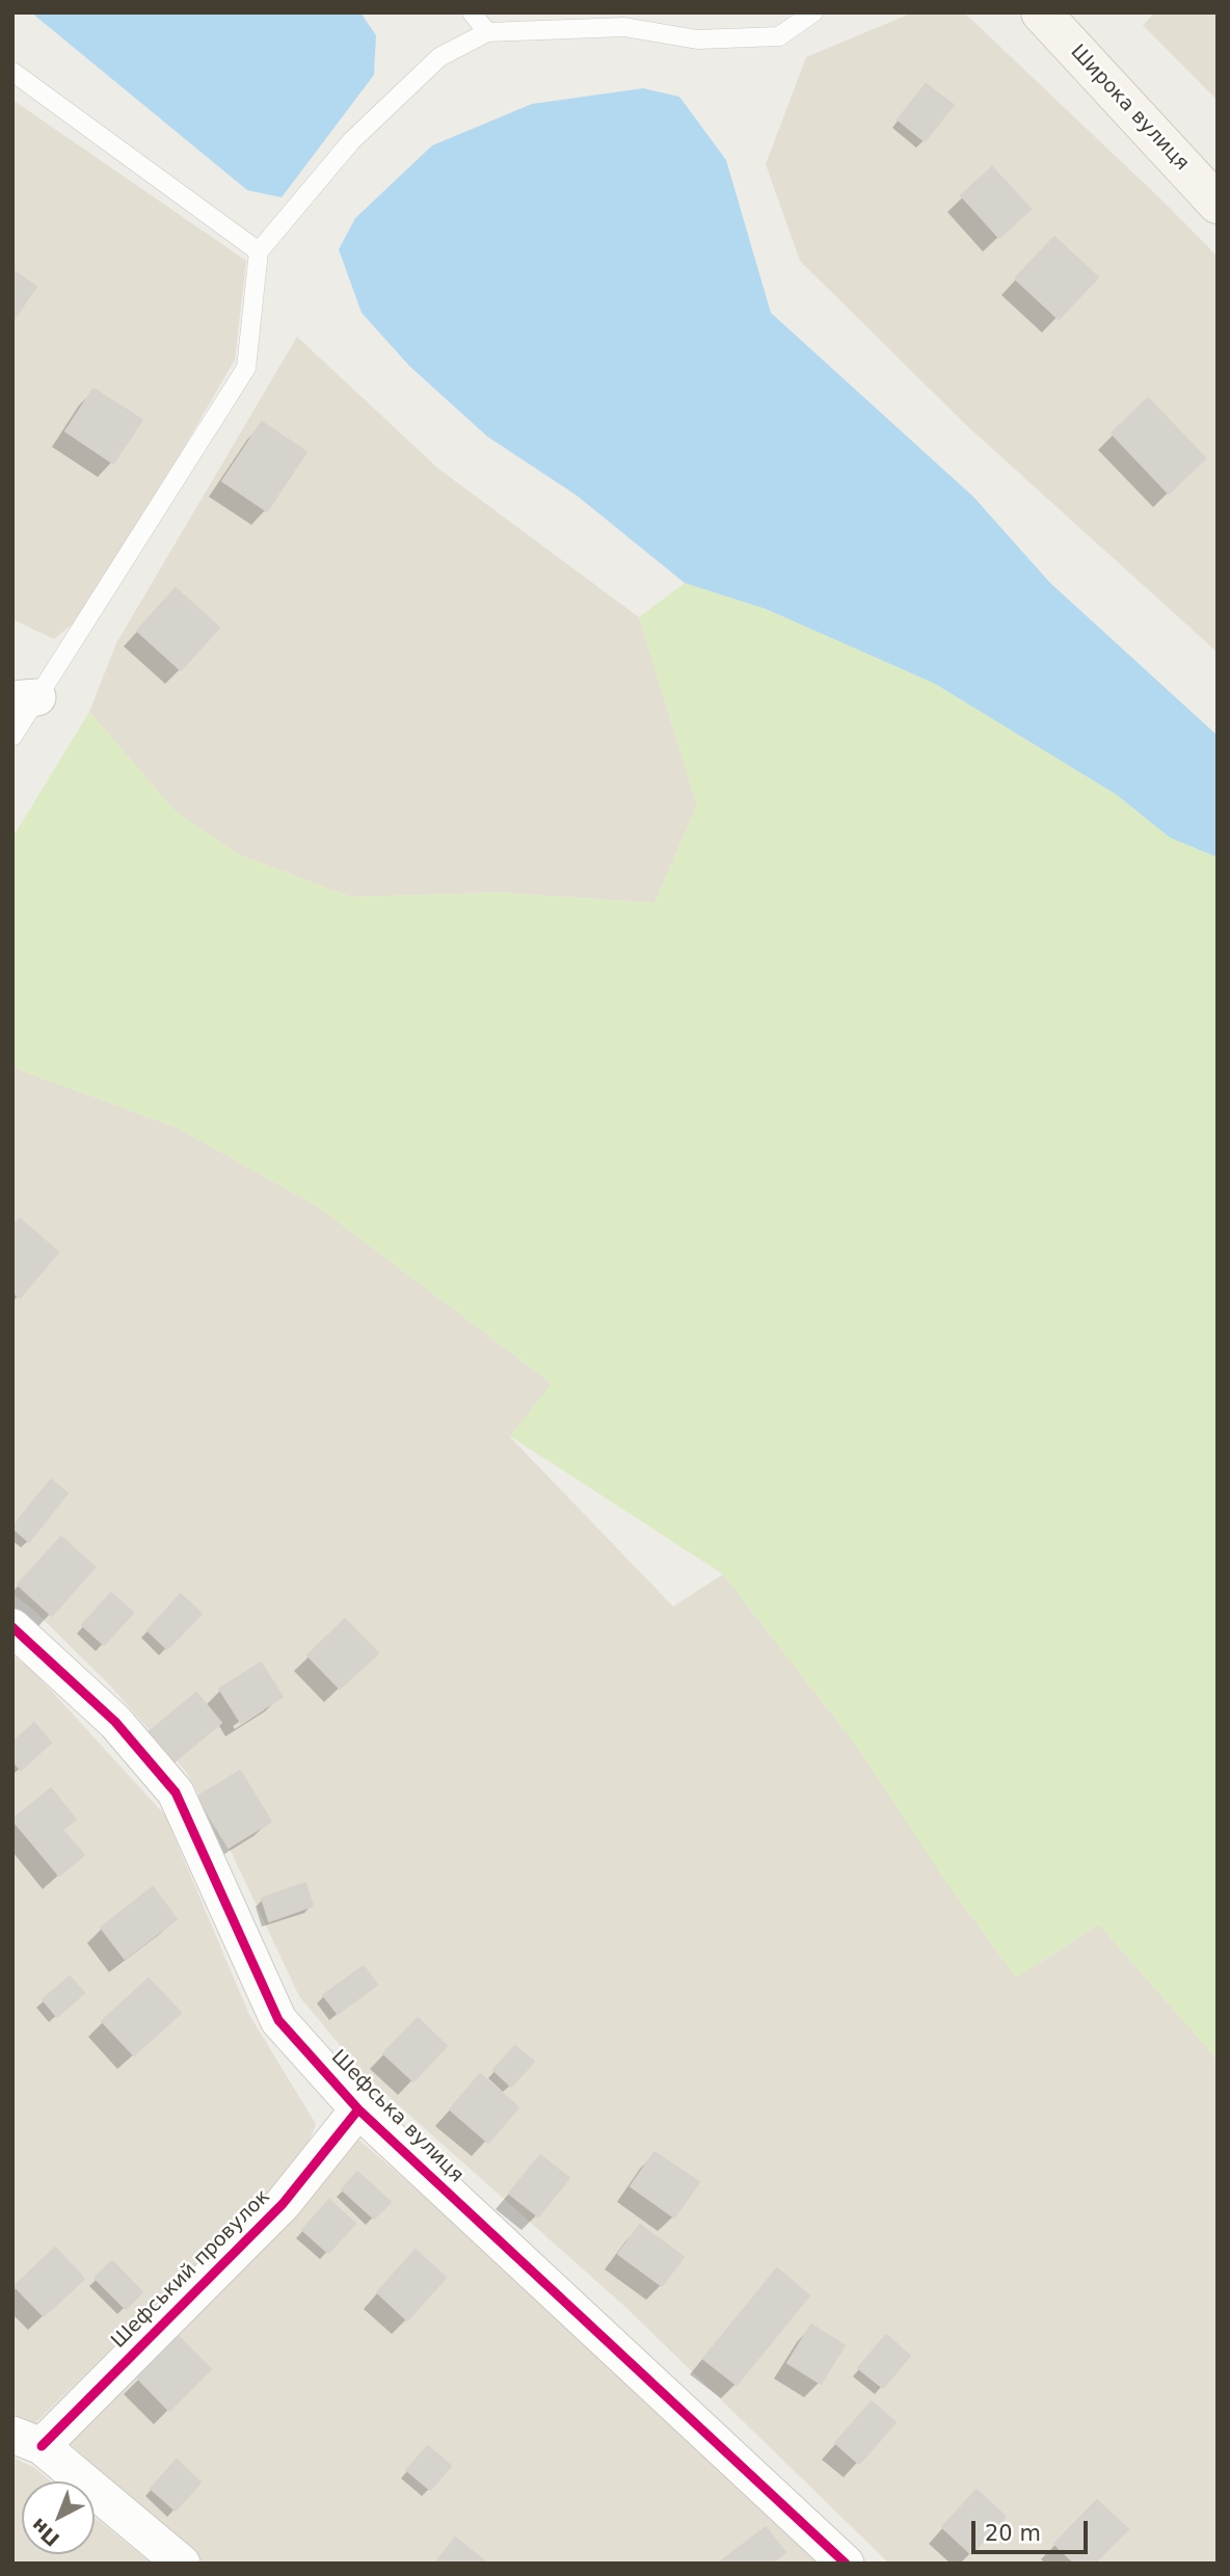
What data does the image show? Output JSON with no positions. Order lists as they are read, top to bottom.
{
  "streets": {
    "main road": ["Широка вулиця"],
    "street": ["Шефська вулиця", "Шефський провулок"]
  },
  "crossings": [
    ["Шефська вулиця", "Шефський провулок"]
  ],
  "scale_bar": "20 m",
  "north": "bottom left"
}
